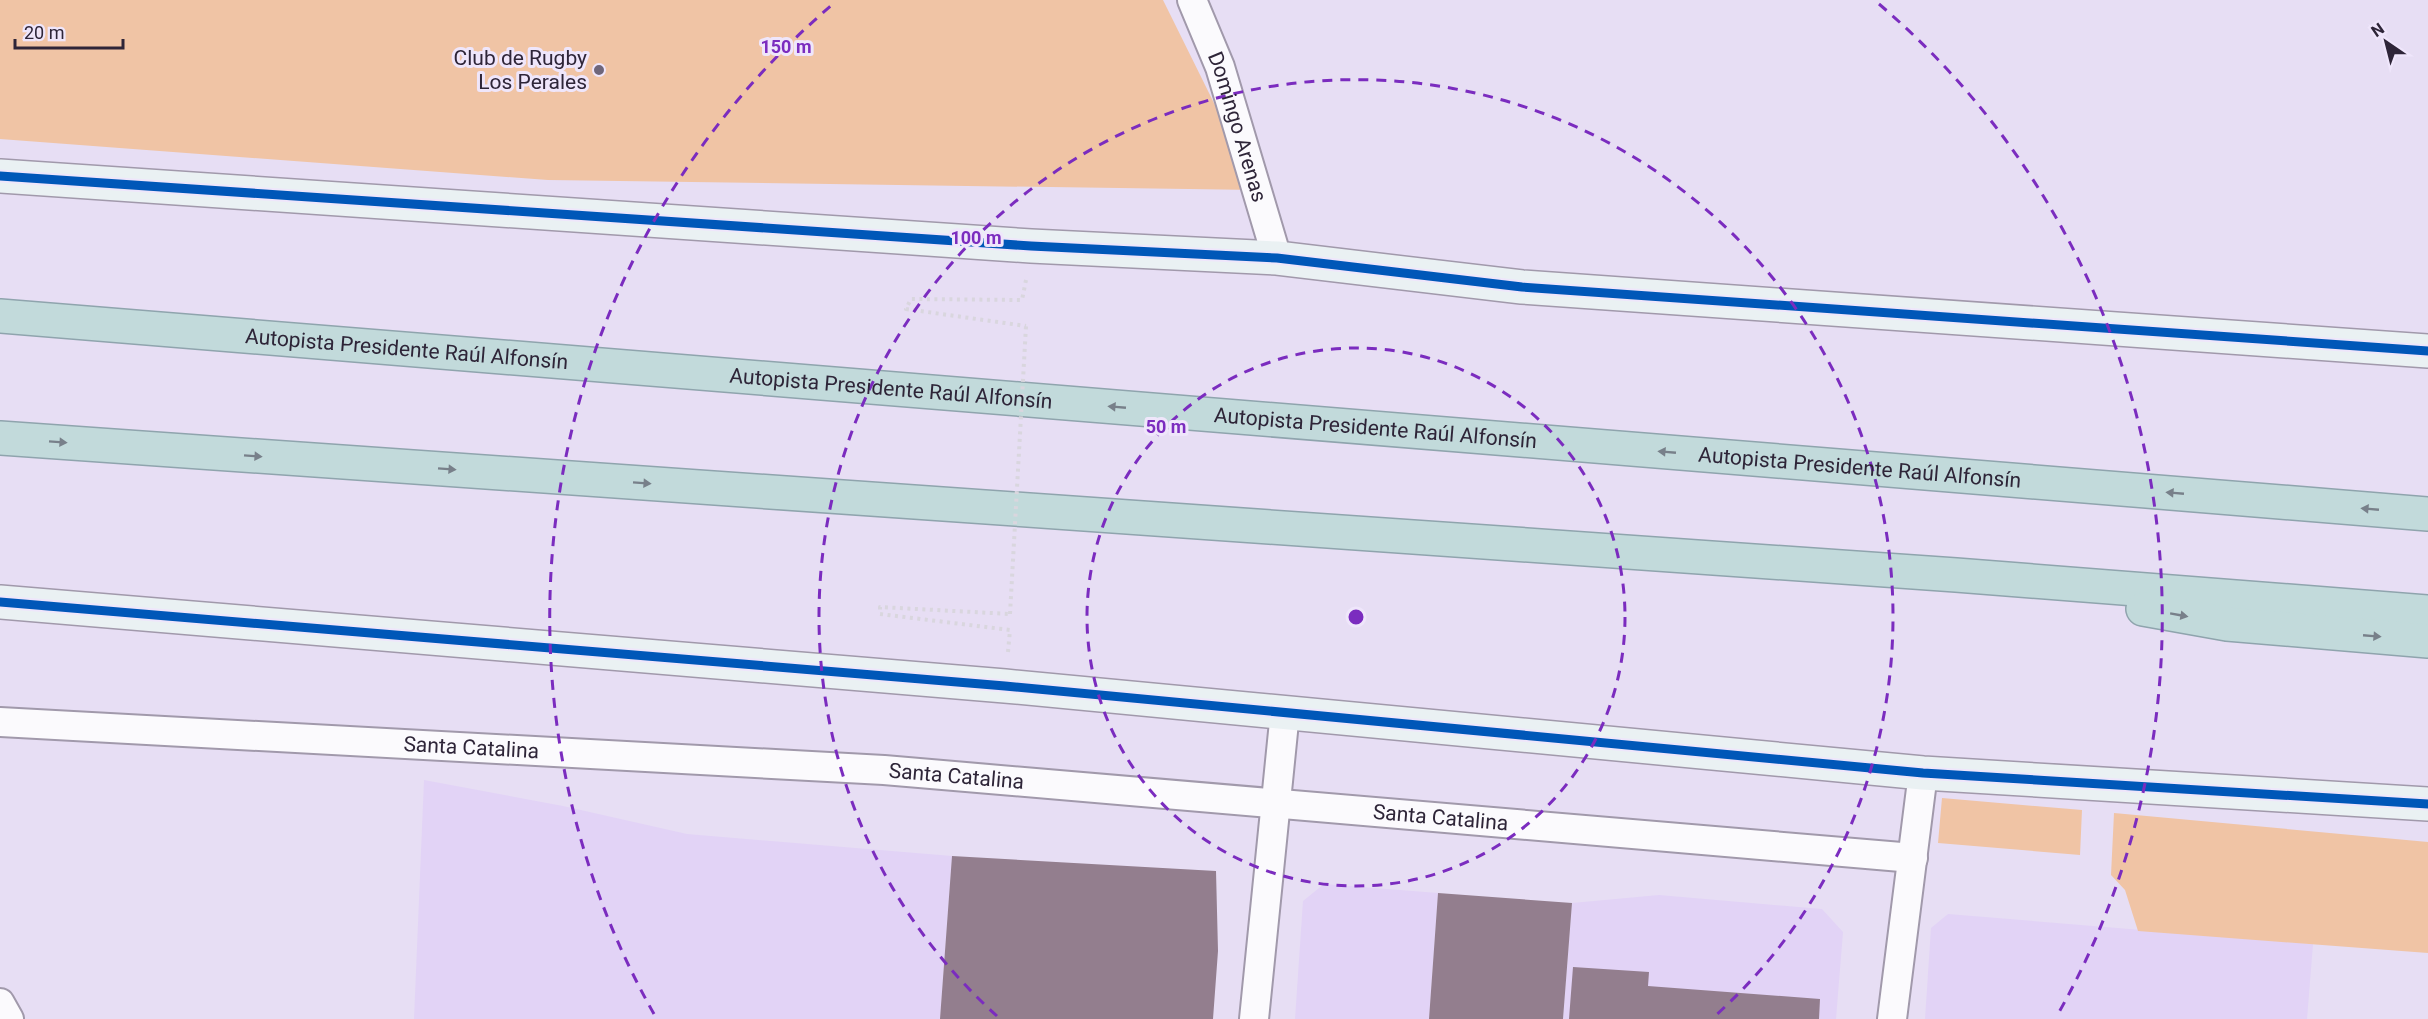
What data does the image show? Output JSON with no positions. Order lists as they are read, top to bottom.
{
  "streets": {
    "highway": ["Autopista Presidente Raúl Alfonsín"],
    "street": ["Domingo Arenas", "Santa Catalina"]
  },
  "places": ["Club de Rugby Los Perales"],
  "scale_bar": "20 m",
  "north": "top left",
  "rings": ["150 m", "100 m", "50 m"]
}
